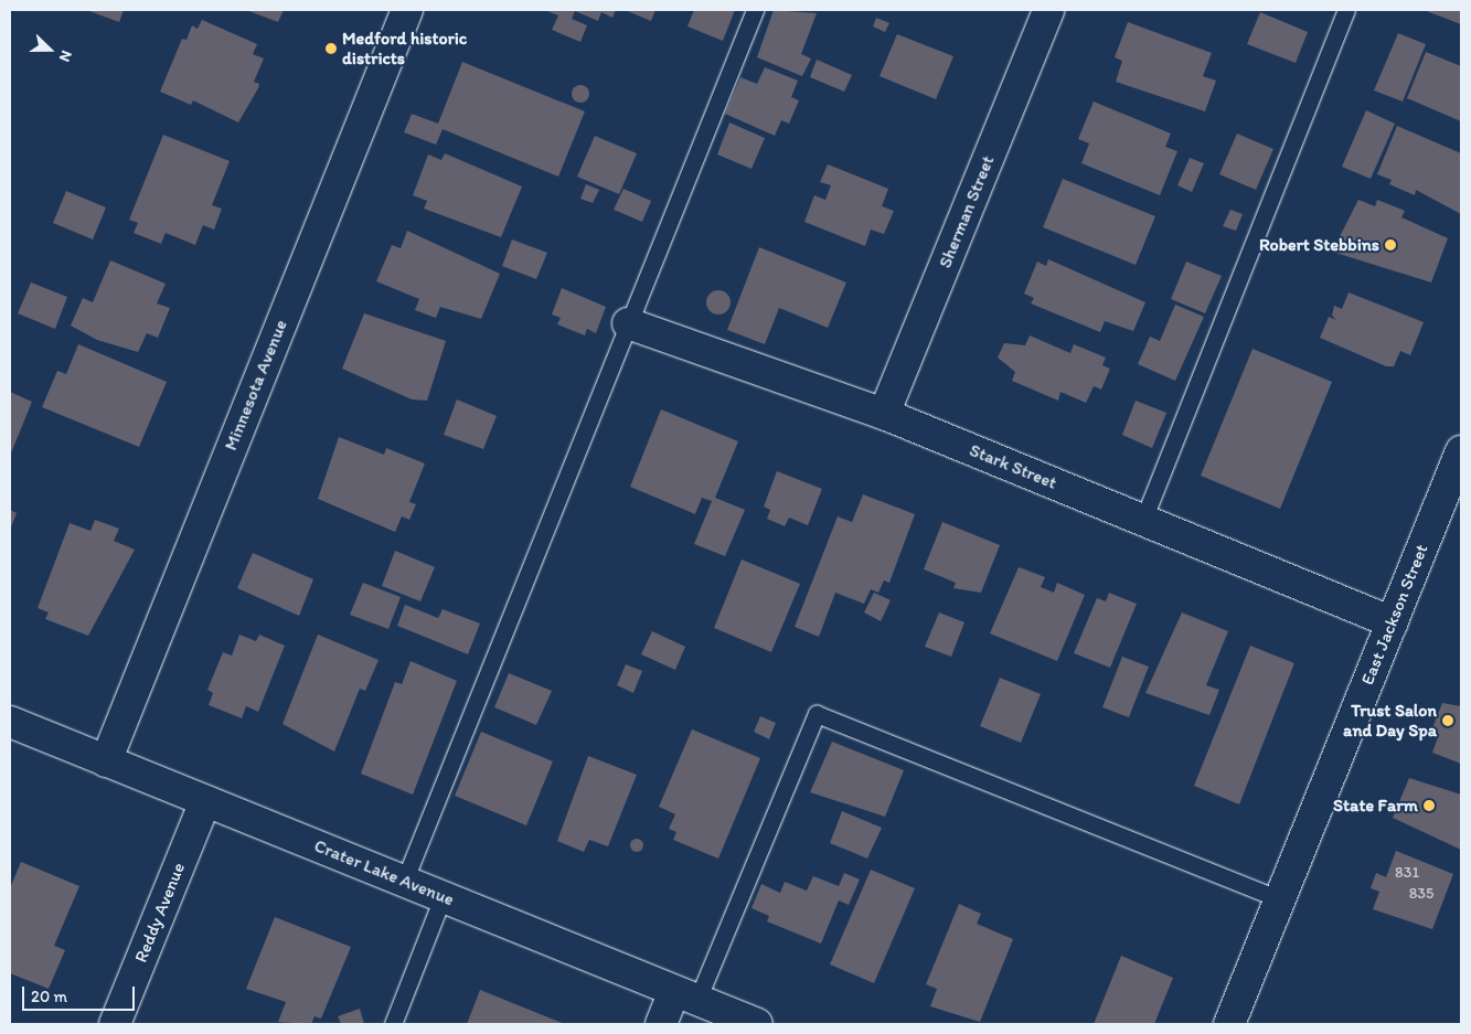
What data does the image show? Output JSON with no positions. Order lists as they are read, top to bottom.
{
  "streets": {
    "street": [
      "Sherman Street",
      "Minnesota Avenue",
      "Stark Street",
      "East Jackson Street",
      "Crater Lake Avenue",
      "Reddy Avenue"
    ]
  },
  "crossings": [
    ["Sherman Street", "Stark Street"],
    ["Minnesota Avenue", "Crater Lake Avenue"],
    ["Stark Street", "East Jackson Street"],
    ["Crater Lake Avenue", "Reddy Avenue"]
  ],
  "places": [
    "Medford historic districts",
    "Robert Stebbins",
    "Trust Salon and Day Spa",
    "State Farm"
  ],
  "house_numbers": ["831", "835"],
  "scale_bar": "20 m",
  "north": "right"
}
